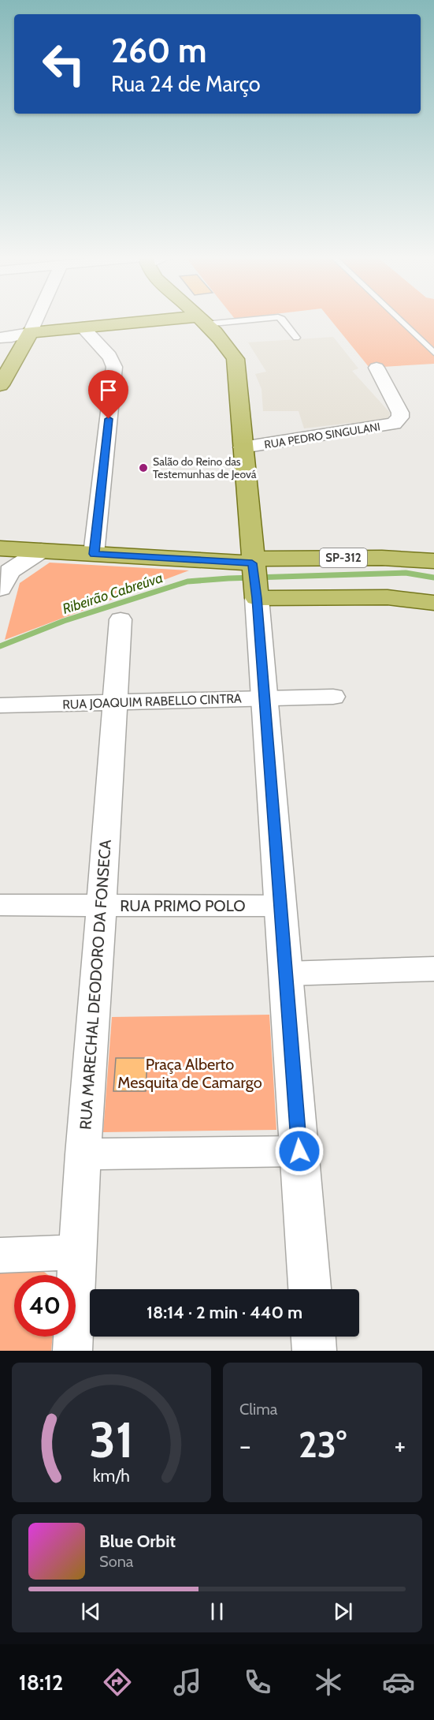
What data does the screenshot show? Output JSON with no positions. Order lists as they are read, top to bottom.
{
  "streets": {
    "main road": ["SP-312"],
    "street": [
      "RUA PEDRO SINGULANI",
      "RUA JOAQUIM RABELLO CINTRA",
      "RUA PRIMO POLO",
      "RUA MARECHAL DEODORO DA FONSECA"
    ]
  },
  "crossings": [
    ["RUA JOAQUIM RABELLO CINTRA", "RUA MARECHAL DEODORO DA FONSECA"],
    ["RUA PRIMO POLO", "RUA MARECHAL DEODORO DA FONSECA"]
  ],
  "water": ["Ribeirão Cabreúva"],
  "parks": ["Praça Alberto Mesquita de Camargo"],
  "places": ["Salão do Reino das Testemunhas de Jeová"],
  "page": {
    "turn": ["260 m", "Rua 24 de Março"],
    "limit": "40",
    "trip": "18:14 · 2 min · 440 m",
    "tile": "Clima",
    "heat": ["−", "23°", "+"],
    "song": ["Blue Orbit", "Sona"],
    "tabs": "18:12",
    "gauge": ["31", "km/h"]
  }
}
